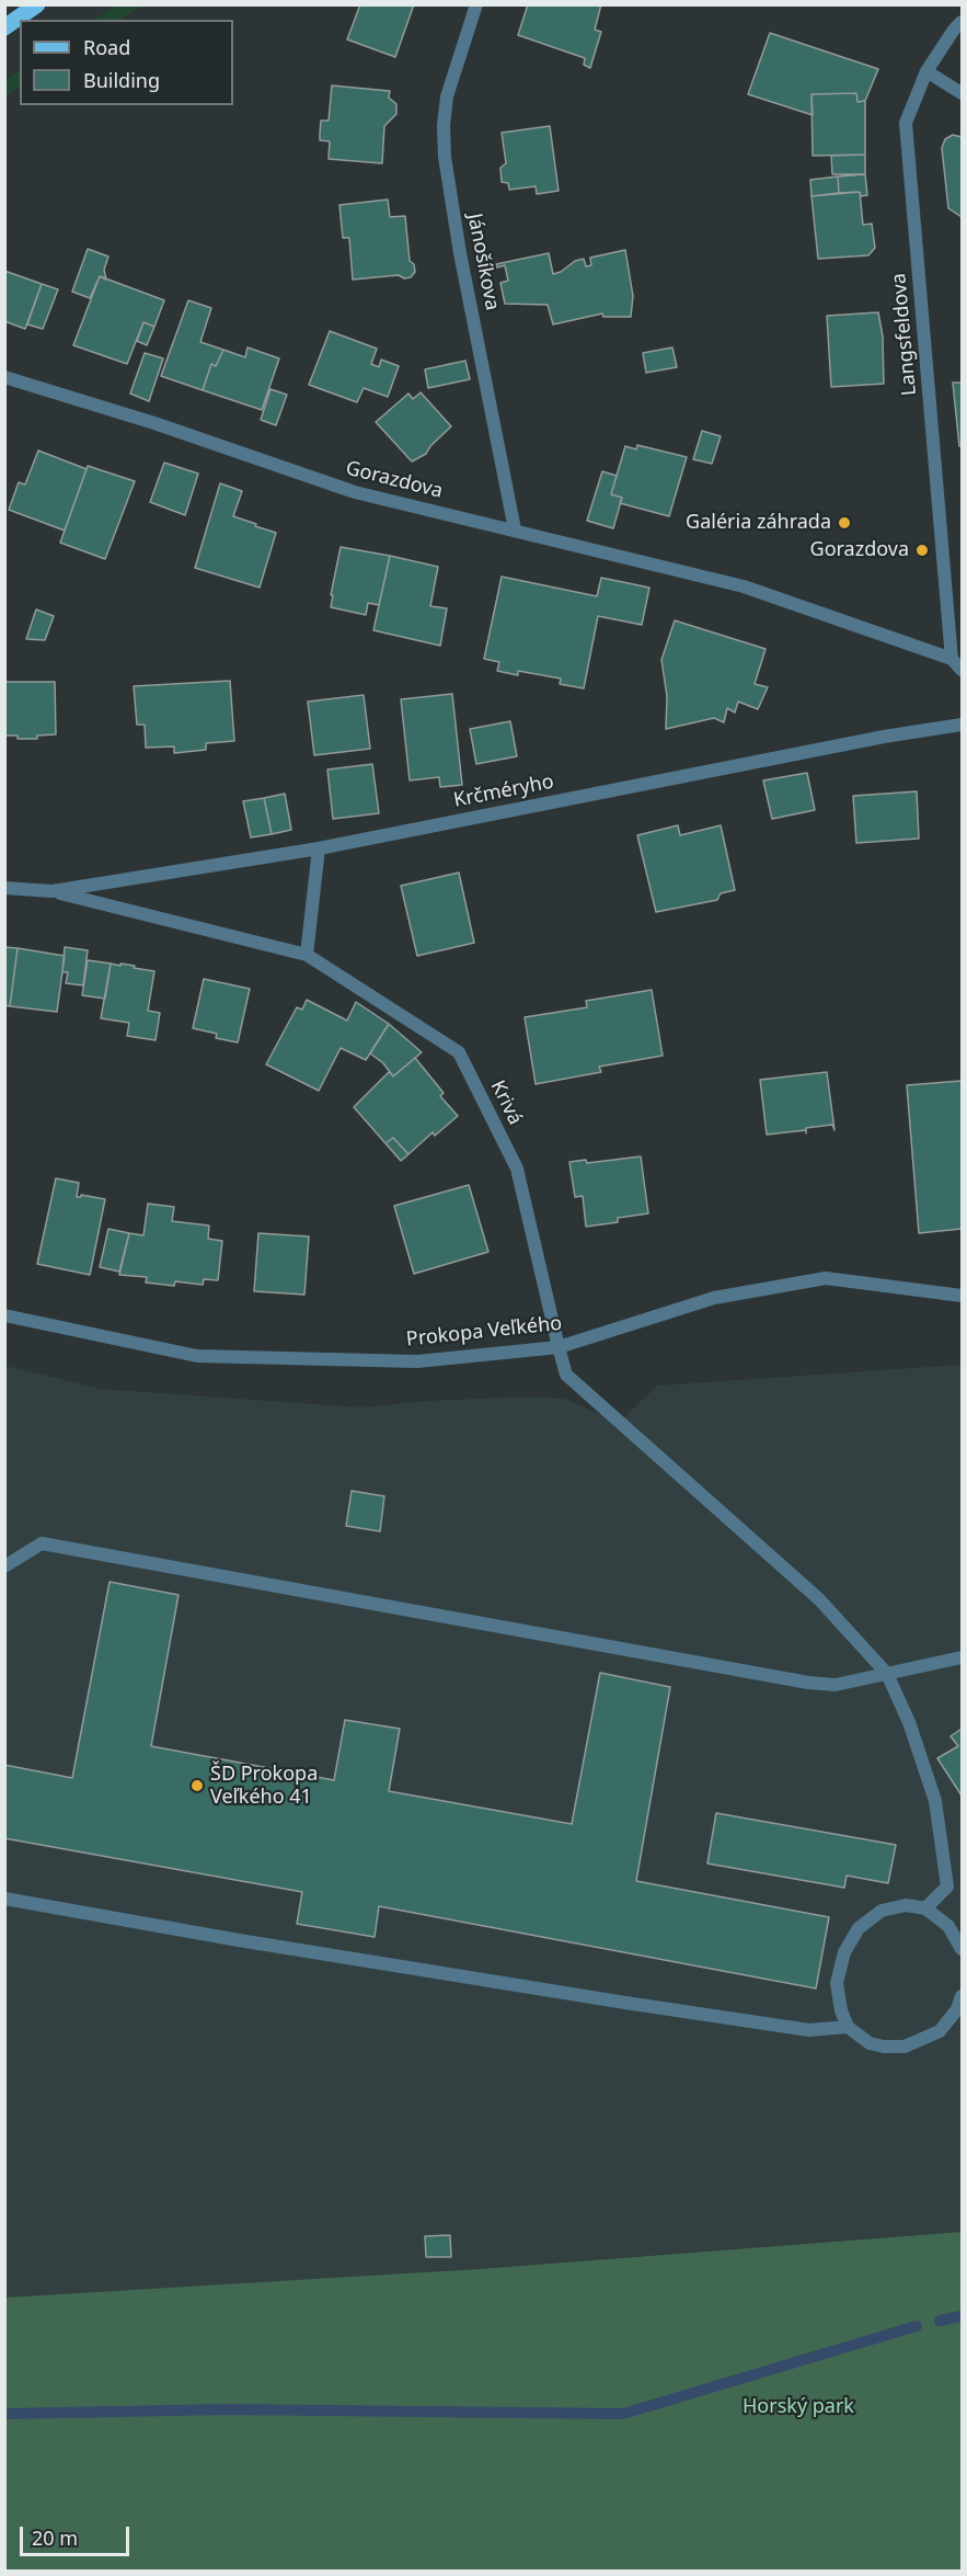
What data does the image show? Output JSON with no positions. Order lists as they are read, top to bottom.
{
  "streets": {
    "street": [
      "Jánošíkova",
      "Langsfeldova",
      "Gorazdova",
      "Krčméryho",
      "Krivá",
      "Prokopa Veľkého"
    ]
  },
  "crossings": [
    ["Jánošíkova", "Gorazdova"],
    ["Langsfeldova", "Gorazdova"],
    ["Krčméryho", "Krivá"],
    ["Krivá", "Prokopa Veľkého"]
  ],
  "parks": ["Horský park"],
  "places": ["Galéria záhrada", "Gorazdova", "ŠD Prokopa Veľkého 41"],
  "legend": ["Road", "Building"],
  "scale_bar": "20 m"
}
